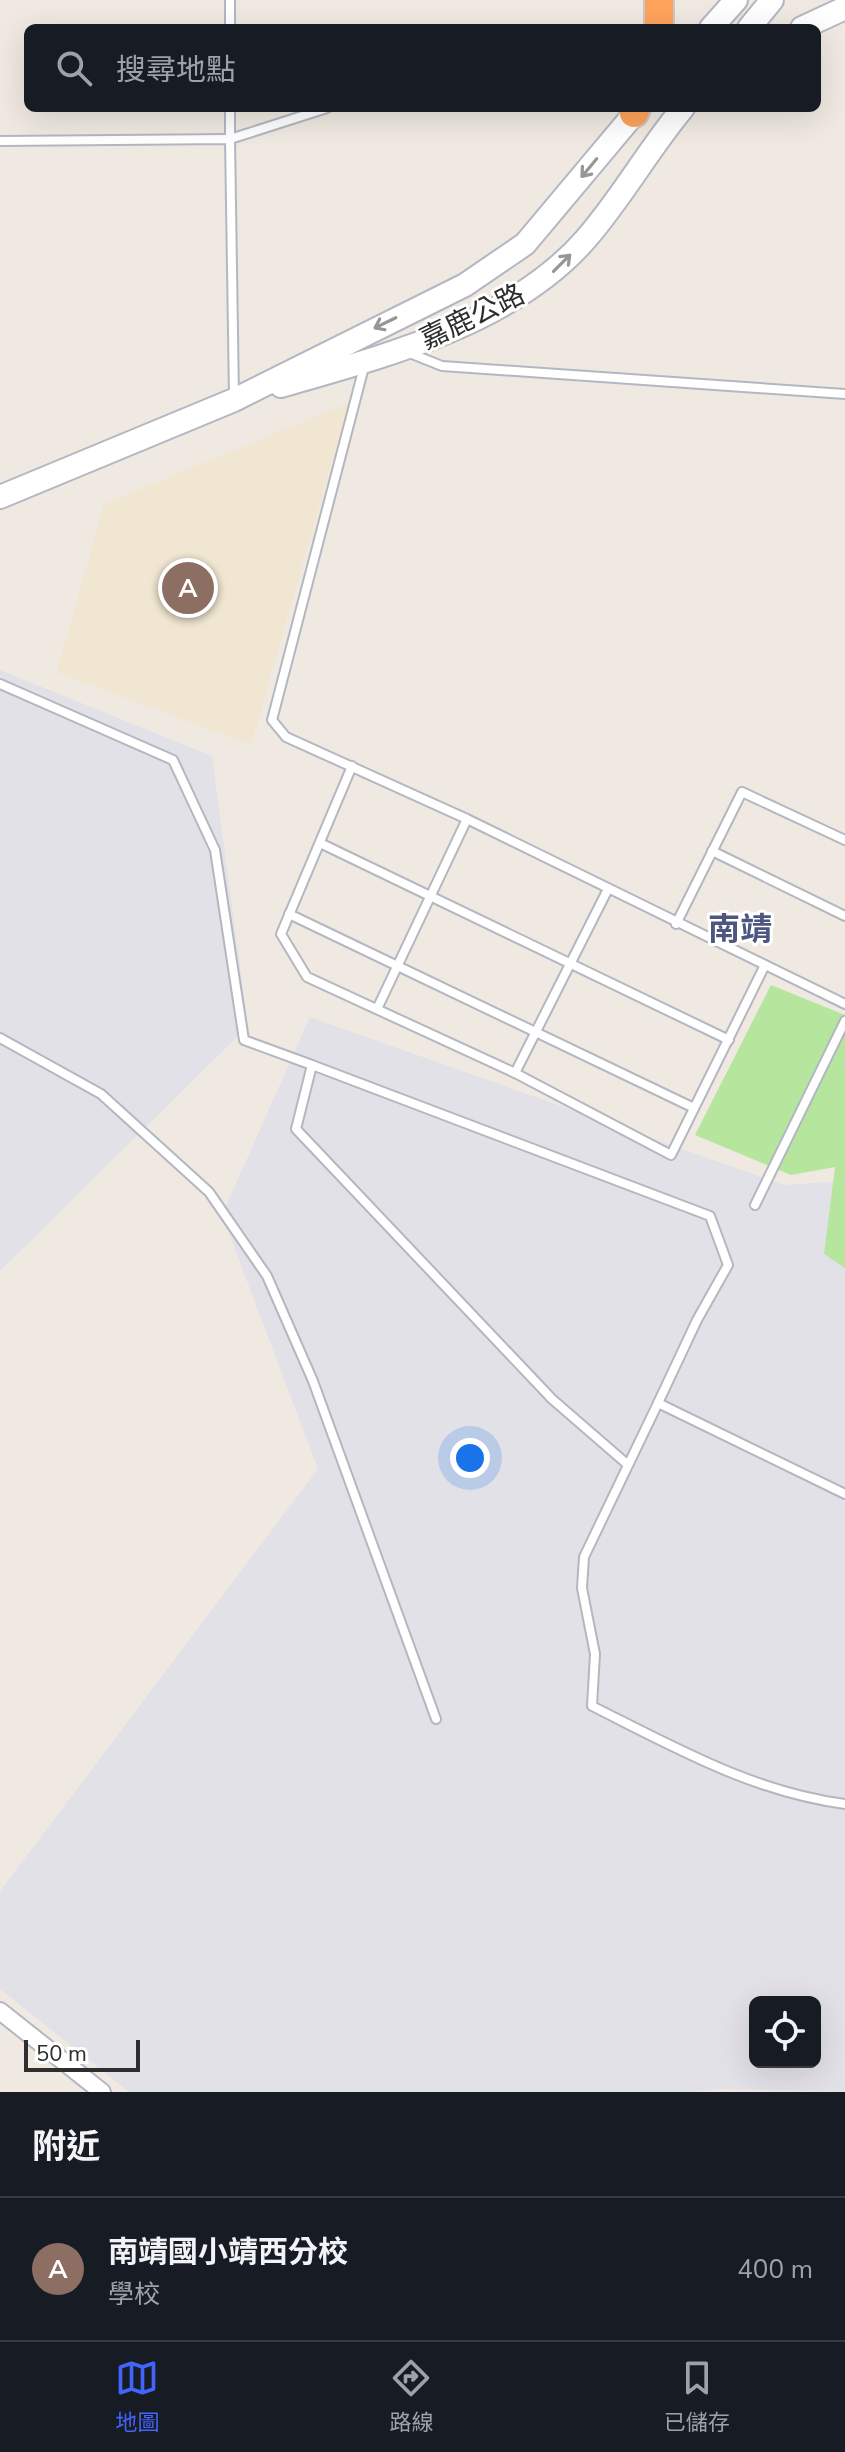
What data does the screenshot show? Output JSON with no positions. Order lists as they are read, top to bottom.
{
  "streets": {
    "main road": ["嘉鹿公路"]
  },
  "districts": ["南靖"],
  "scale_bar": "50 m",
  "page": {
    "search": "搜尋地點",
    "pins": "A",
    "scale": "50 m",
    "heading": "附近",
    "list": [
      {
        "mark": "A",
        "name": "南靖國小靖西分校",
        "note": "學校",
        "value": "400 m"
      }
    ],
    "nav": ["地圖", "路線", "已儲存"]
  }
}
